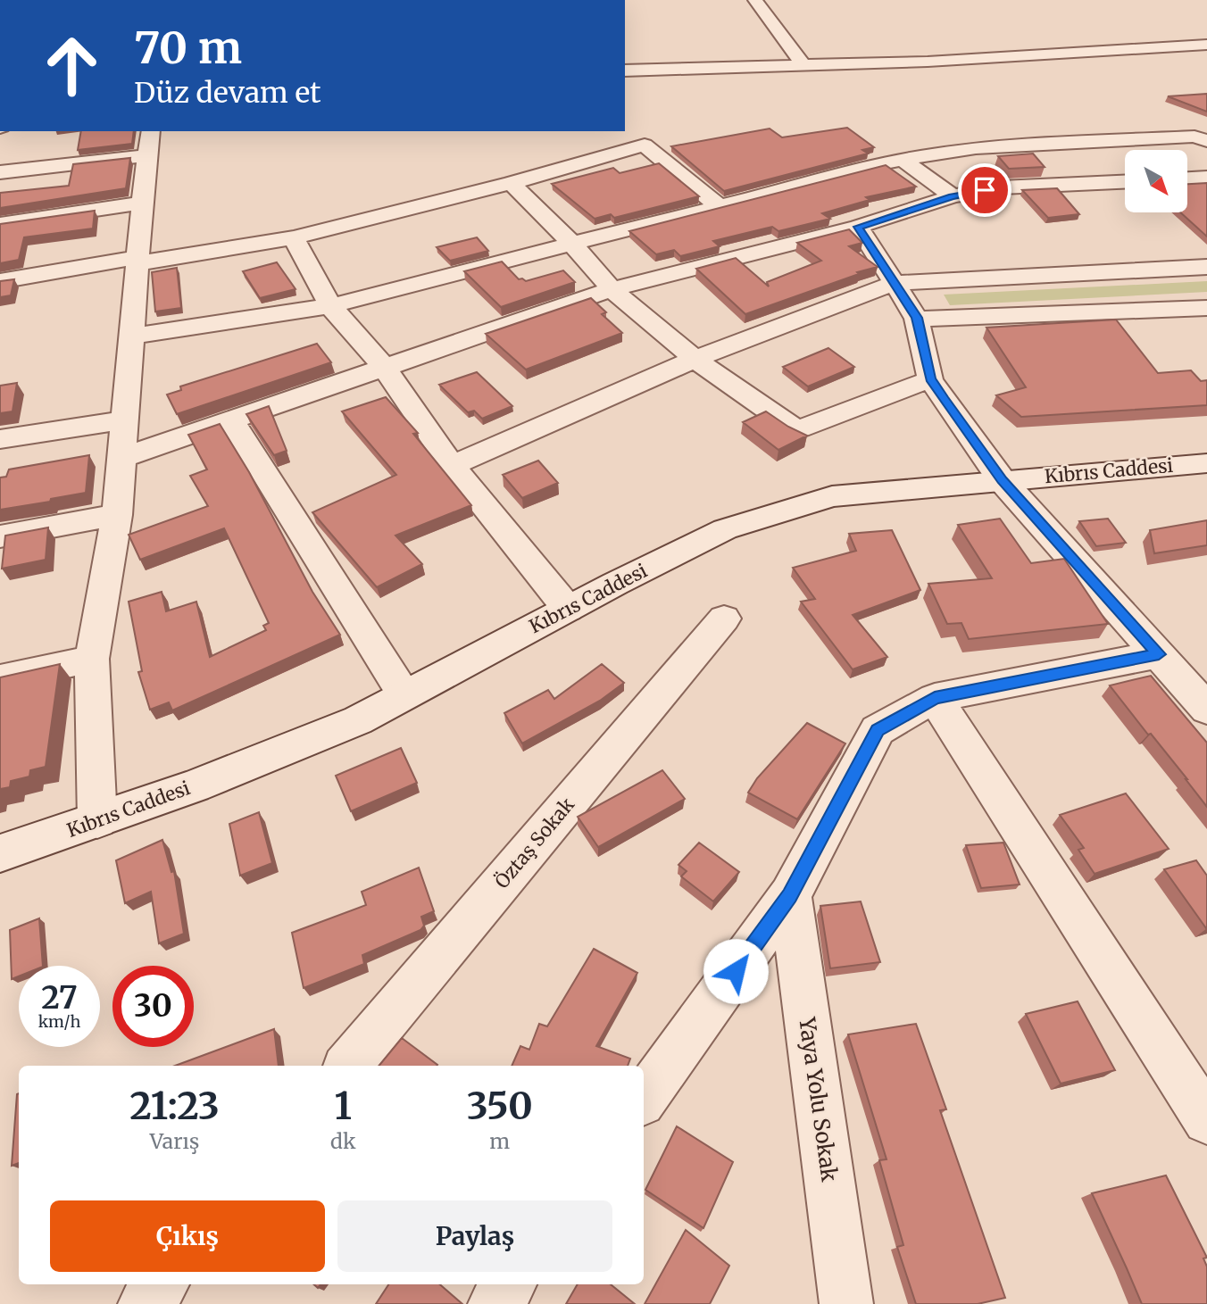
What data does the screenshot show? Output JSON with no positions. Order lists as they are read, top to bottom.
{
  "streets": {
    "street": ["Kıbrıs Caddesi", "Öztaş Sokak", "Yaya Yolu Sokak"]
  },
  "north": "bottom right",
  "page": {
    "turn": ["70 m", "Düz devam et"],
    "speed": "27 km/h",
    "limit": "30",
    "eta": [
      "21:23",
      "Varış",
      "1",
      "dk",
      "350",
      "m"
    ],
    "buttons": ["Çıkış", "Paylaş"]
  }
}
